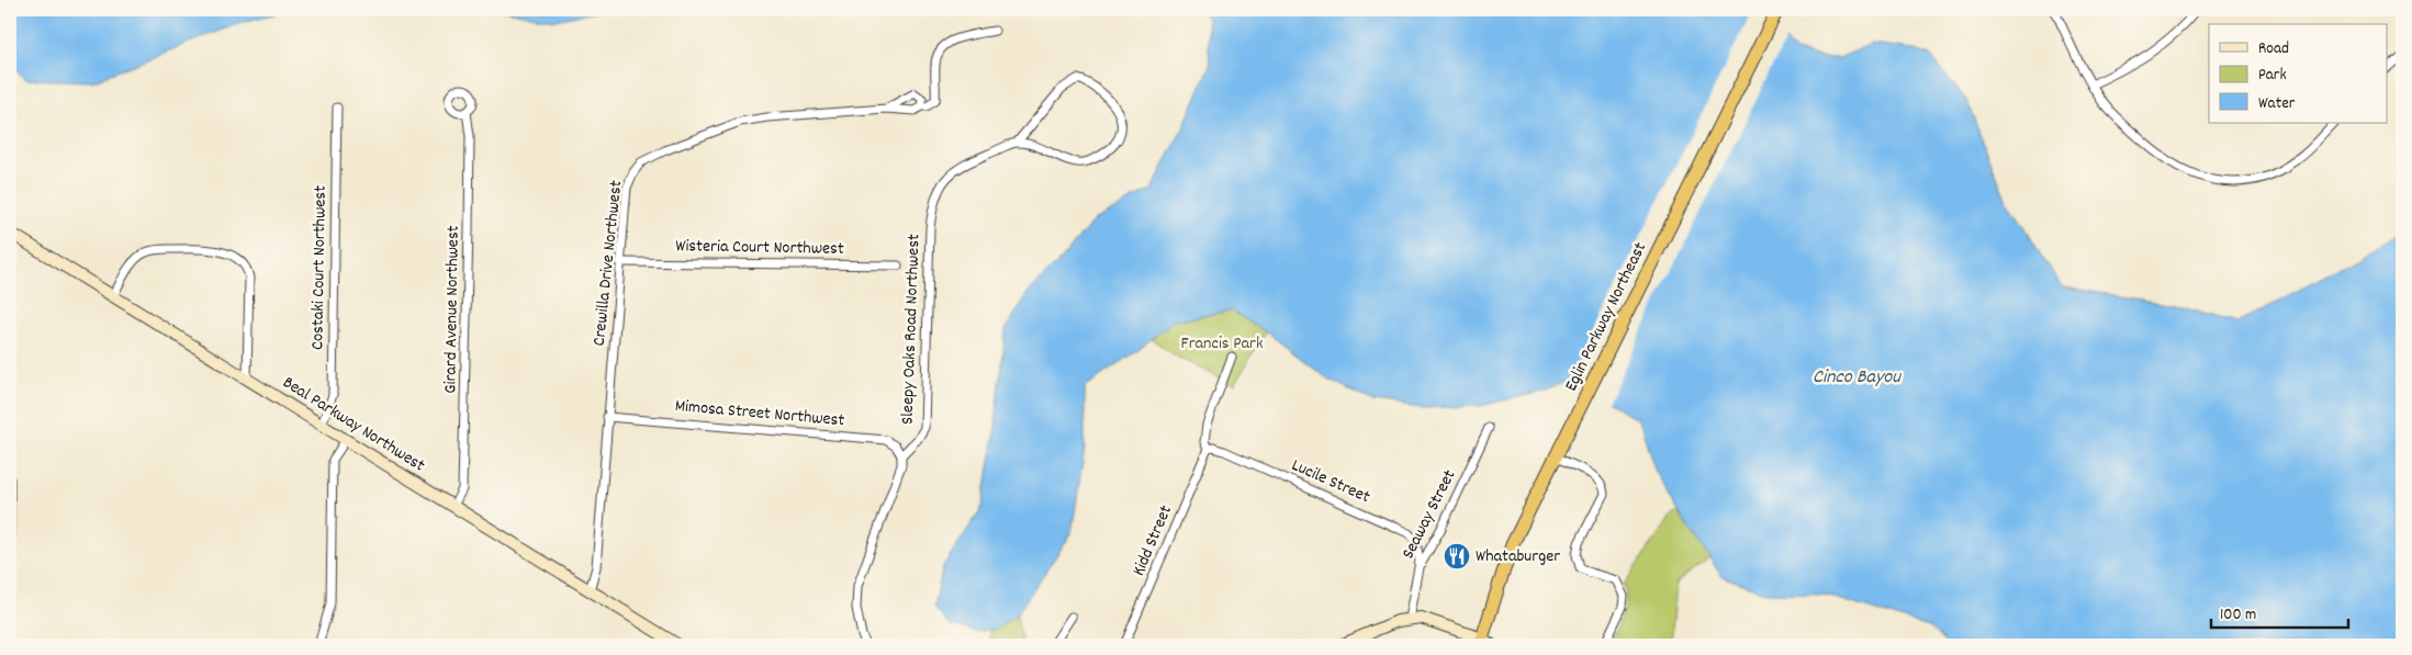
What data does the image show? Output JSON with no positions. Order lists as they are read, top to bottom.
{
  "streets": {
    "highway": ["Eglin Parkway Northeast"],
    "main road": ["Beal Parkway Northwest"],
    "street": [
      "Wisteria Court Northwest",
      "Crewilla Drive Northwest",
      "Costaki Court Northwest",
      "Girard Avenue Northwest",
      "Sleepy Oaks Road Northwest",
      "Mimosa Street Northwest",
      "Lucile Street",
      "Seaway Street",
      "Kidd Street"
    ]
  },
  "crossings": [
    ["Wisteria Court Northwest", "Crewilla Drive Northwest"],
    ["Crewilla Drive Northwest", "Mimosa Street Northwest"],
    ["Crewilla Drive Northwest", "Beal Parkway Northwest"],
    ["Costaki Court Northwest", "Beal Parkway Northwest"],
    ["Girard Avenue Northwest", "Beal Parkway Northwest"],
    ["Sleepy Oaks Road Northwest", "Mimosa Street Northwest"],
    ["Lucile Street", "Seaway Street"],
    ["Lucile Street", "Kidd Street"]
  ],
  "water": ["Cinco Bayou"],
  "parks": ["Francis Park"],
  "places": {
    "restaurant": ["Whataburger"]
  },
  "legend": ["Road", "Park", "Water"],
  "scale_bar": "100 m"
}
